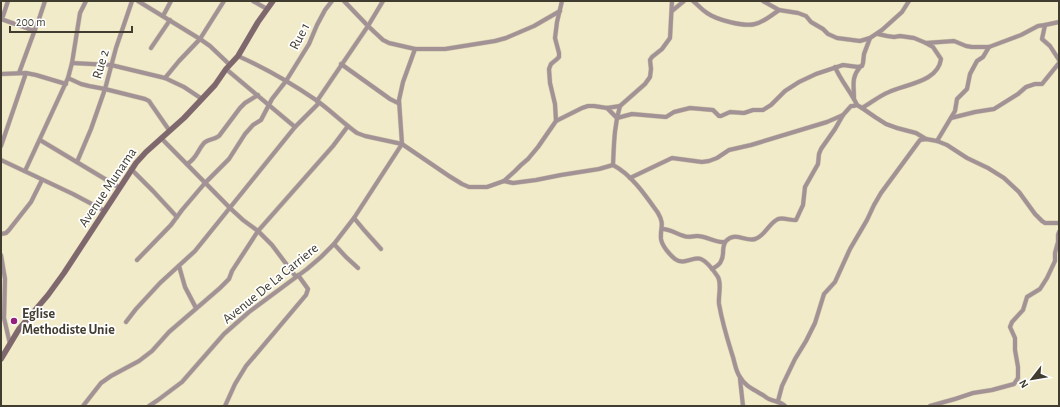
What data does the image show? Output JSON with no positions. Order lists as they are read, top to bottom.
{
  "streets": {
    "street": [
      "Rue 1",
      "Rue 2",
      "Avenue Munama",
      "Avenue De La Carriere"
    ]
  },
  "places": ["Eglise Methodiste Unie"],
  "scale_bar": "200 m",
  "north": "bottom left"
}
